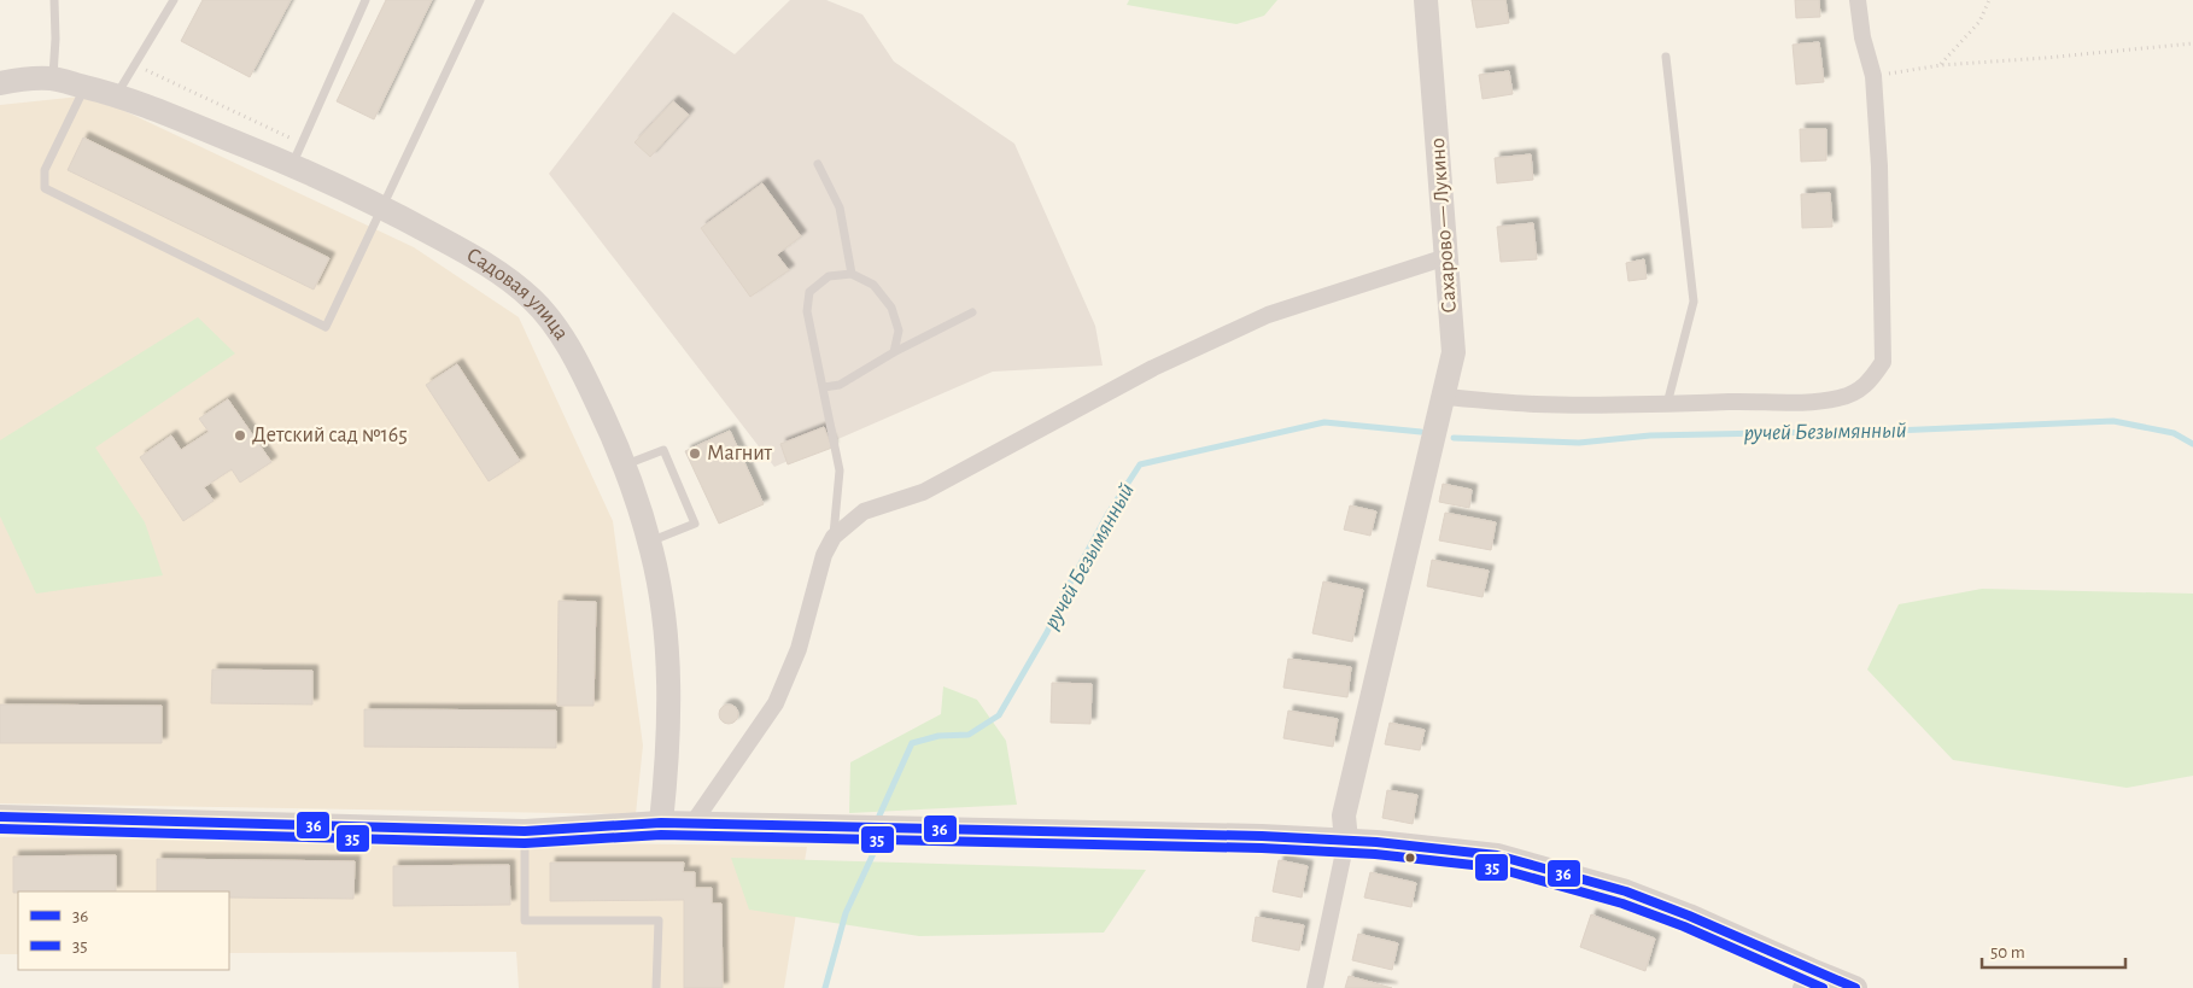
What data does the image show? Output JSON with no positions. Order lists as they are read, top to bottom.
{
  "streets": {
    "street": ["Сахарово — Лукино", "Садовая улица"]
  },
  "water": ["ручей Безымянный"],
  "places": ["Детский сад №165", "Магнит"],
  "lines": ["transit line 36", "transit line 35"],
  "legend": ["36", "35"],
  "scale_bar": "50 m"
}
